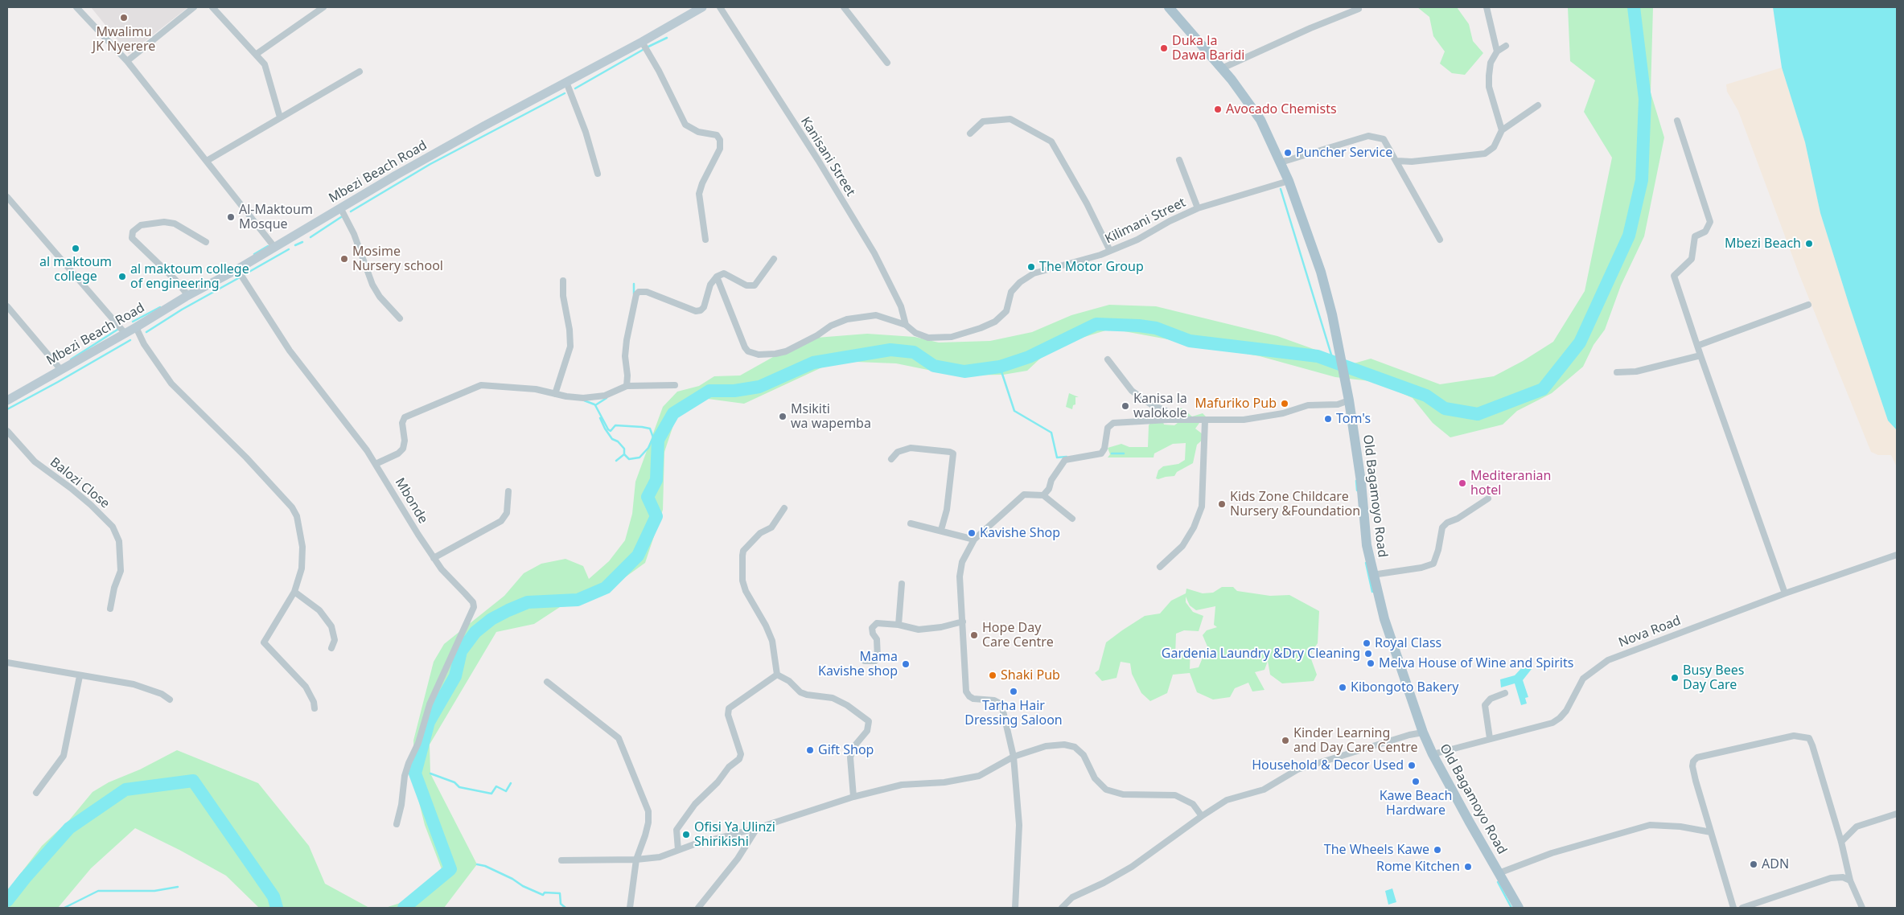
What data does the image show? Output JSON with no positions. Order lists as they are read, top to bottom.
{
  "streets": {
    "main road": ["Mbezi Beach Road", "Old Bagamoyo Road"],
    "street": [
      "Kanisani Street",
      "Kilimani Street",
      "Balozi Close",
      "Mbonde",
      "Nova Road"
    ]
  },
  "crossings": [
    ["Kanisani Street", "Kilimani Street"],
    ["Mbezi Beach Road", "Mbonde"],
    ["Kilimani Street", "Old Bagamoyo Road"],
    ["Old Bagamoyo Road", "Nova Road"]
  ],
  "places": [
    "Mwalimu JK Nyerere",
    "Duka la Dawa Baridi",
    "Avocado Chemists",
    "Puncher Service",
    "Al-Maktoum Mosque",
    "Mbezi Beach",
    "al maktoum college",
    "Mosime Nursery school",
    "The Motor Group",
    "al maktoum college of engineering",
    "Mafuriko Pub",
    "Kanisa la walokole",
    "Msikiti wa wapemba",
    "Tom's",
    "Mediteranian hotel",
    "Kids Zone Childcare Nursery &Foundation",
    "Kavishe Shop",
    "Hope Day Care Centre",
    "Royal Class",
    "Gardenia Laundry &Dry Cleaning",
    "Melva House of Wine and Spirits",
    "Mama Kavishe shop",
    "Shaki Pub",
    "Busy Bees Day Care",
    "Kibongoto Bakery",
    "Tarha Hair Dressing Saloon",
    "Kinder Learning and Day Care Centre",
    "Gift Shop",
    "Household & Decor Used",
    "Kawe Beach Hardware",
    "Ofisi Ya Ulinzi Shirikishi",
    "The Wheels Kawe",
    "ADN",
    "Rome Kitchen"
  ]
}
